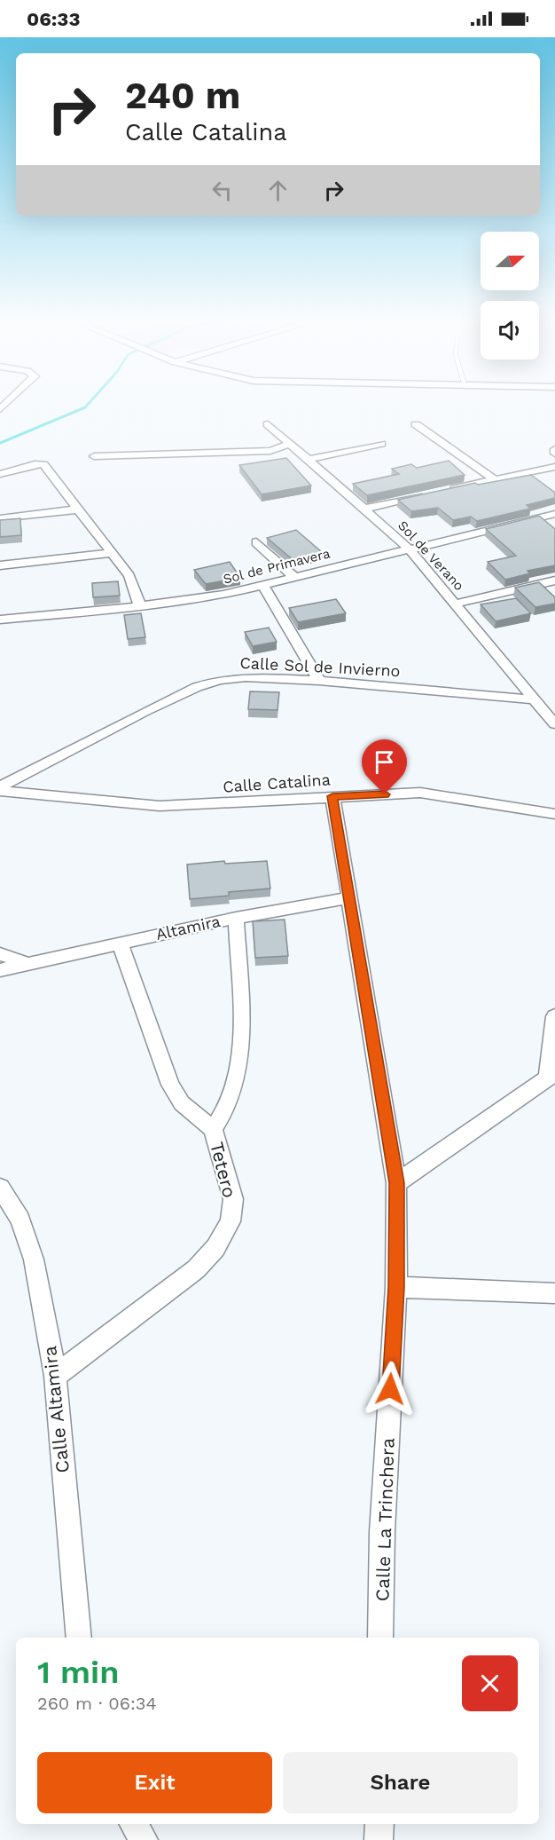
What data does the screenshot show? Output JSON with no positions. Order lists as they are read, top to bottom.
{
  "streets": {
    "street": [
      "Sol de Verano",
      "Sol de Primavera",
      "Calle Sol de Invierno",
      "Calle Catalina",
      "Altamira",
      "Tetero",
      "Calle Altamira",
      "Calle La Trinchera"
    ]
  },
  "crossings": [
    ["Sol de Verano", "Sol de Primavera"],
    ["Sol de Verano", "Calle Sol de Invierno"],
    ["Calle Catalina", "Calle La Trinchera"],
    ["Altamira", "Tetero"],
    ["Altamira", "Calle La Trinchera"],
    ["Tetero", "Calle Altamira"]
  ],
  "north": "right",
  "page": {
    "status": "06:33",
    "turn": ["240 m", "Calle Catalina"],
    "heading": ["1 min", "260 m · 06:34"],
    "buttons": ["Exit", "Share"]
  }
}
